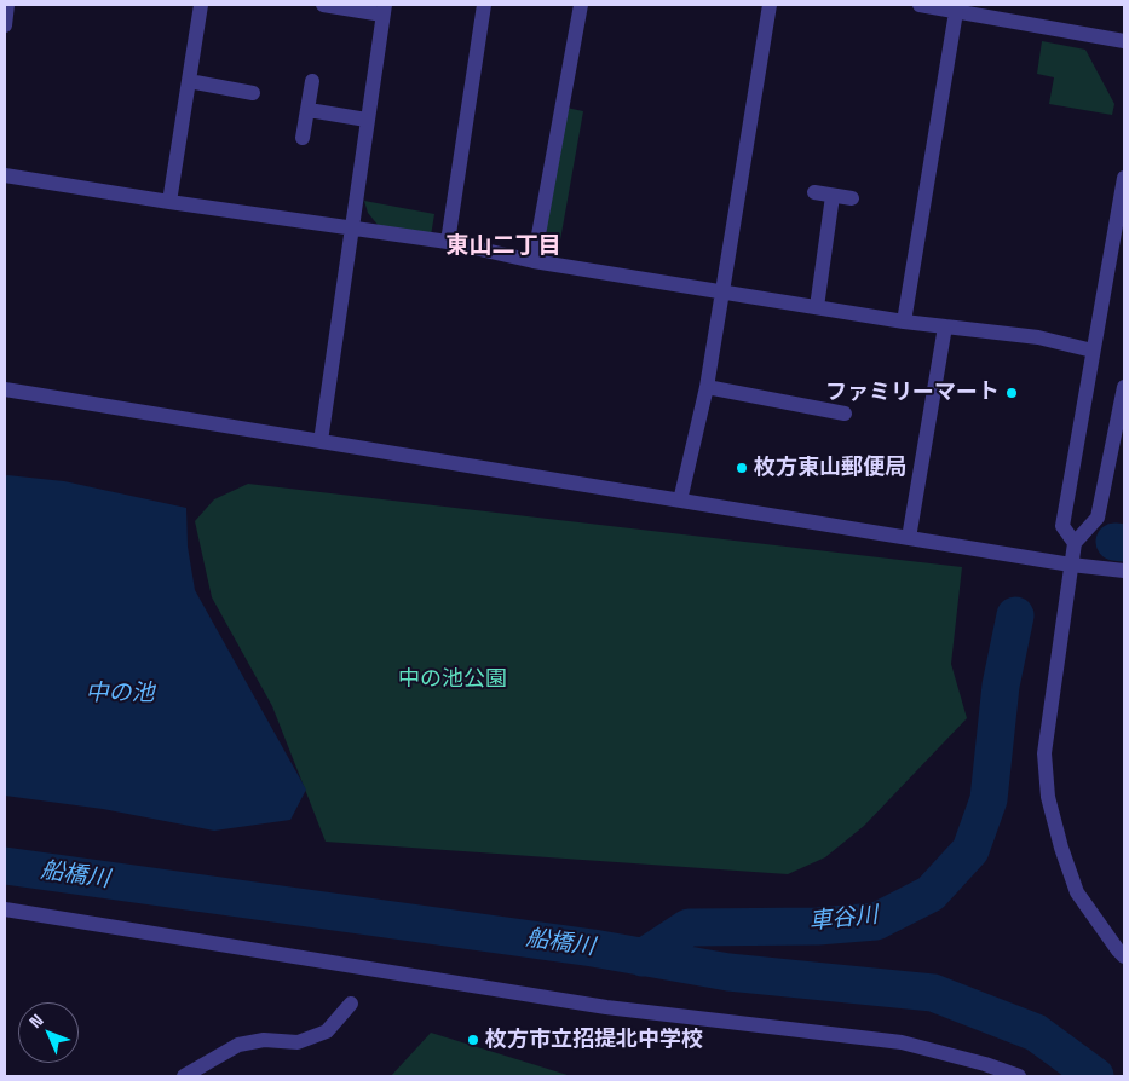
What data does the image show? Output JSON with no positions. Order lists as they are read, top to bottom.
{
  "districts": ["東山二丁目"],
  "water": ["中の池", "船橋川", "車谷川"],
  "parks": ["中の池公園"],
  "places": ["ファミリーマート", "枚方東山郵便局", "枚方市立招提北中学校"],
  "north": "top left"
}
